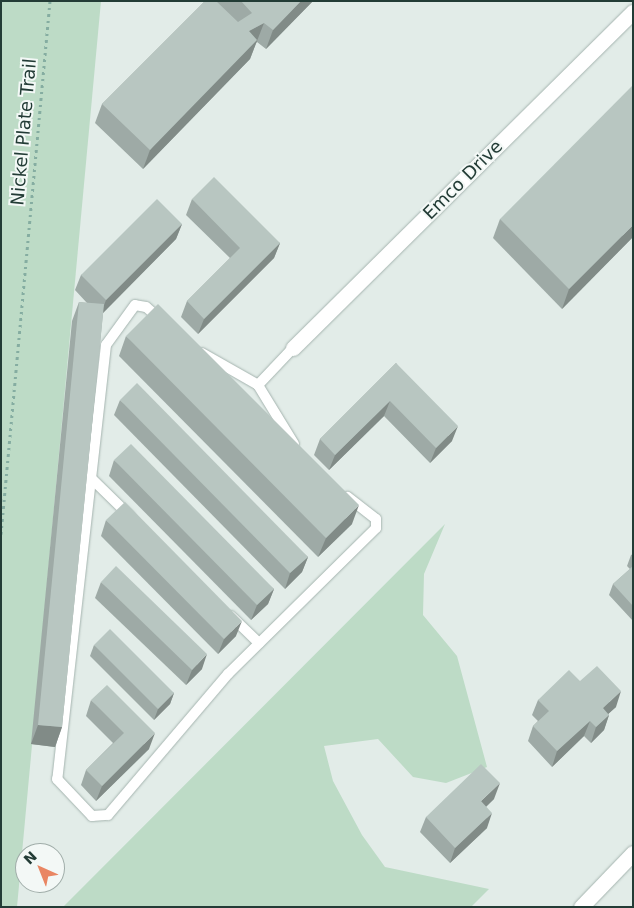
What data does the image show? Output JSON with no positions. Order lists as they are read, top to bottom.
{
  "streets": {
    "street": ["Emco Drive"],
    "path": ["Nickel Plate Trail"]
  },
  "north": "top left"
}
